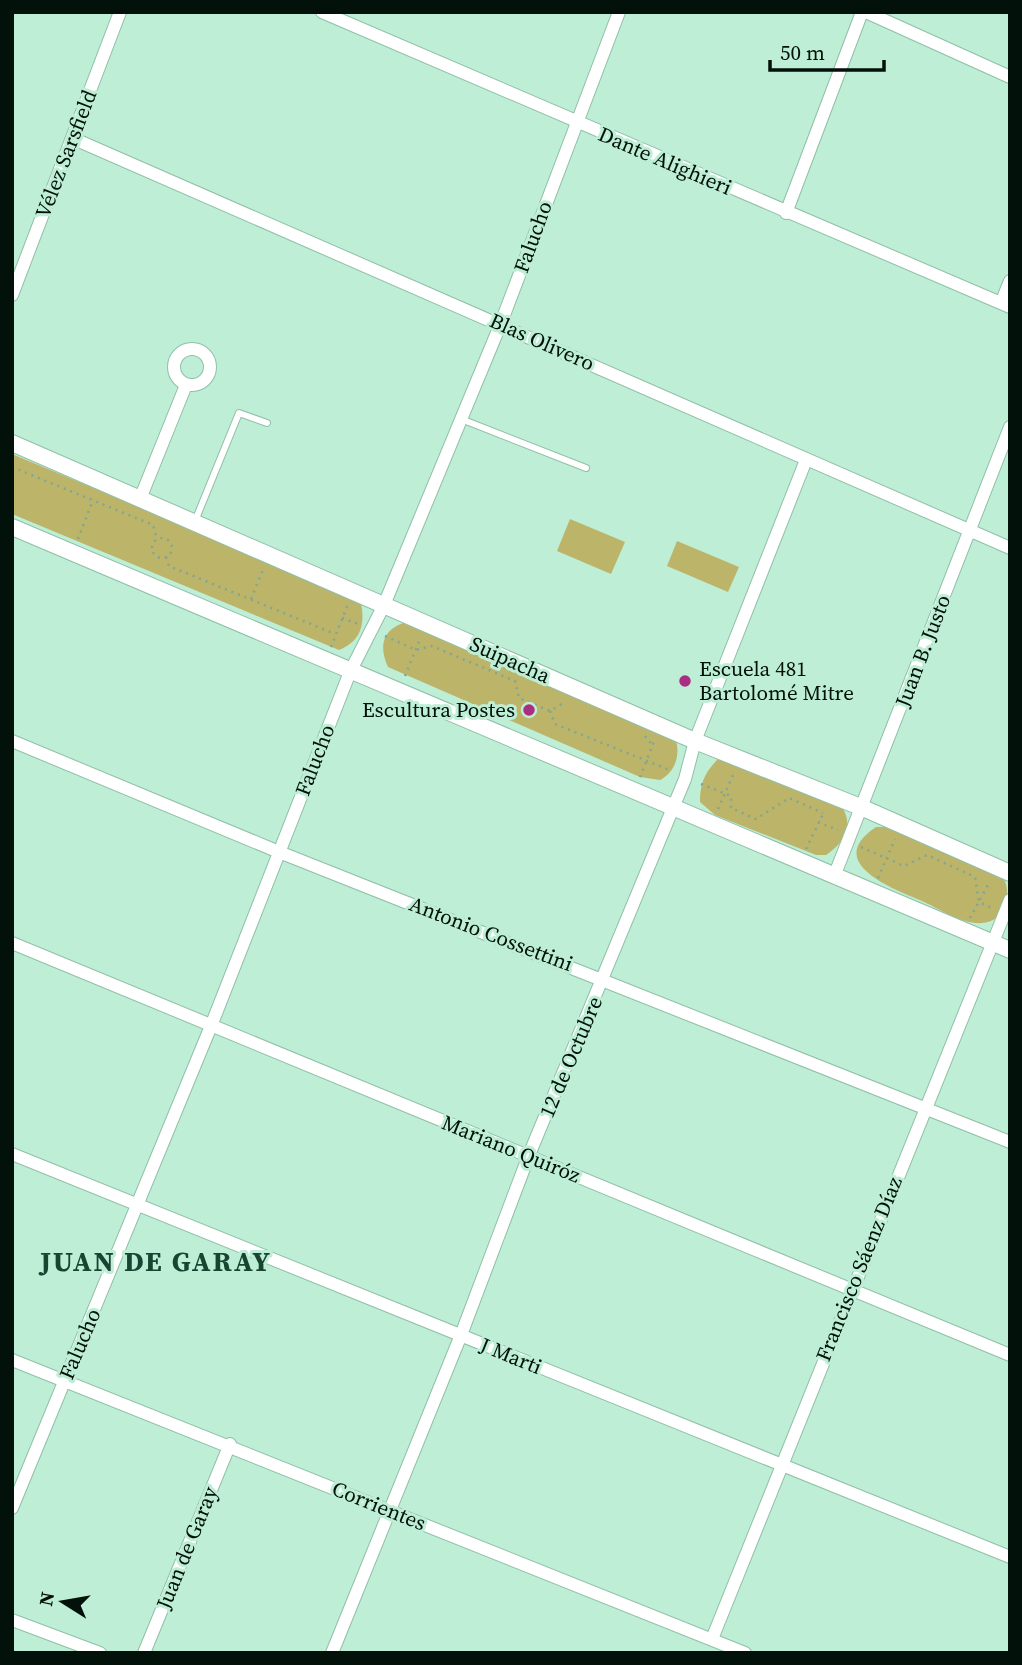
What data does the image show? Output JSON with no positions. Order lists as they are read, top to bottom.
{
  "streets": {
    "street": [
      "Vélez Sarsfield",
      "Dante Alighieri",
      "Falucho",
      "Blas Olivero",
      "Juan B. Justo",
      "Suipacha",
      "Antonio Cossettini",
      "12 de Octubre",
      "Mariano Quiróz",
      "Francisco Sáenz Díaz",
      "J Marti",
      "Corrientes",
      "Juan de Garay"
    ]
  },
  "crossings": [
    ["Vélez Sarsfield", "Blas Olivero"],
    ["Dante Alighieri", "Falucho"],
    ["Falucho", "Blas Olivero"],
    ["Falucho", "Suipacha"],
    ["Falucho", "Antonio Cossettini"],
    ["Falucho", "Mariano Quiróz"],
    ["Falucho", "J Marti"],
    ["Falucho", "Corrientes"],
    ["Blas Olivero", "Juan B. Justo"],
    ["Blas Olivero", "12 de Octubre"],
    ["Juan B. Justo", "Suipacha"],
    ["Suipacha", "12 de Octubre"],
    ["Antonio Cossettini", "12 de Octubre"],
    ["Antonio Cossettini", "Francisco Sáenz Díaz"],
    ["12 de Octubre", "Mariano Quiróz"],
    ["12 de Octubre", "J Marti"],
    ["12 de Octubre", "Corrientes"],
    ["Mariano Quiróz", "Francisco Sáenz Díaz"],
    ["Francisco Sáenz Díaz", "J Marti"],
    ["Francisco Sáenz Díaz", "Corrientes"],
    ["Corrientes", "Juan de Garay"]
  ],
  "districts": ["JUAN DE GARAY"],
  "places": ["Escuela 481 Bartolomé Mitre", "Escultura Postes"],
  "scale_bar": "50 m",
  "north": "left"
}
